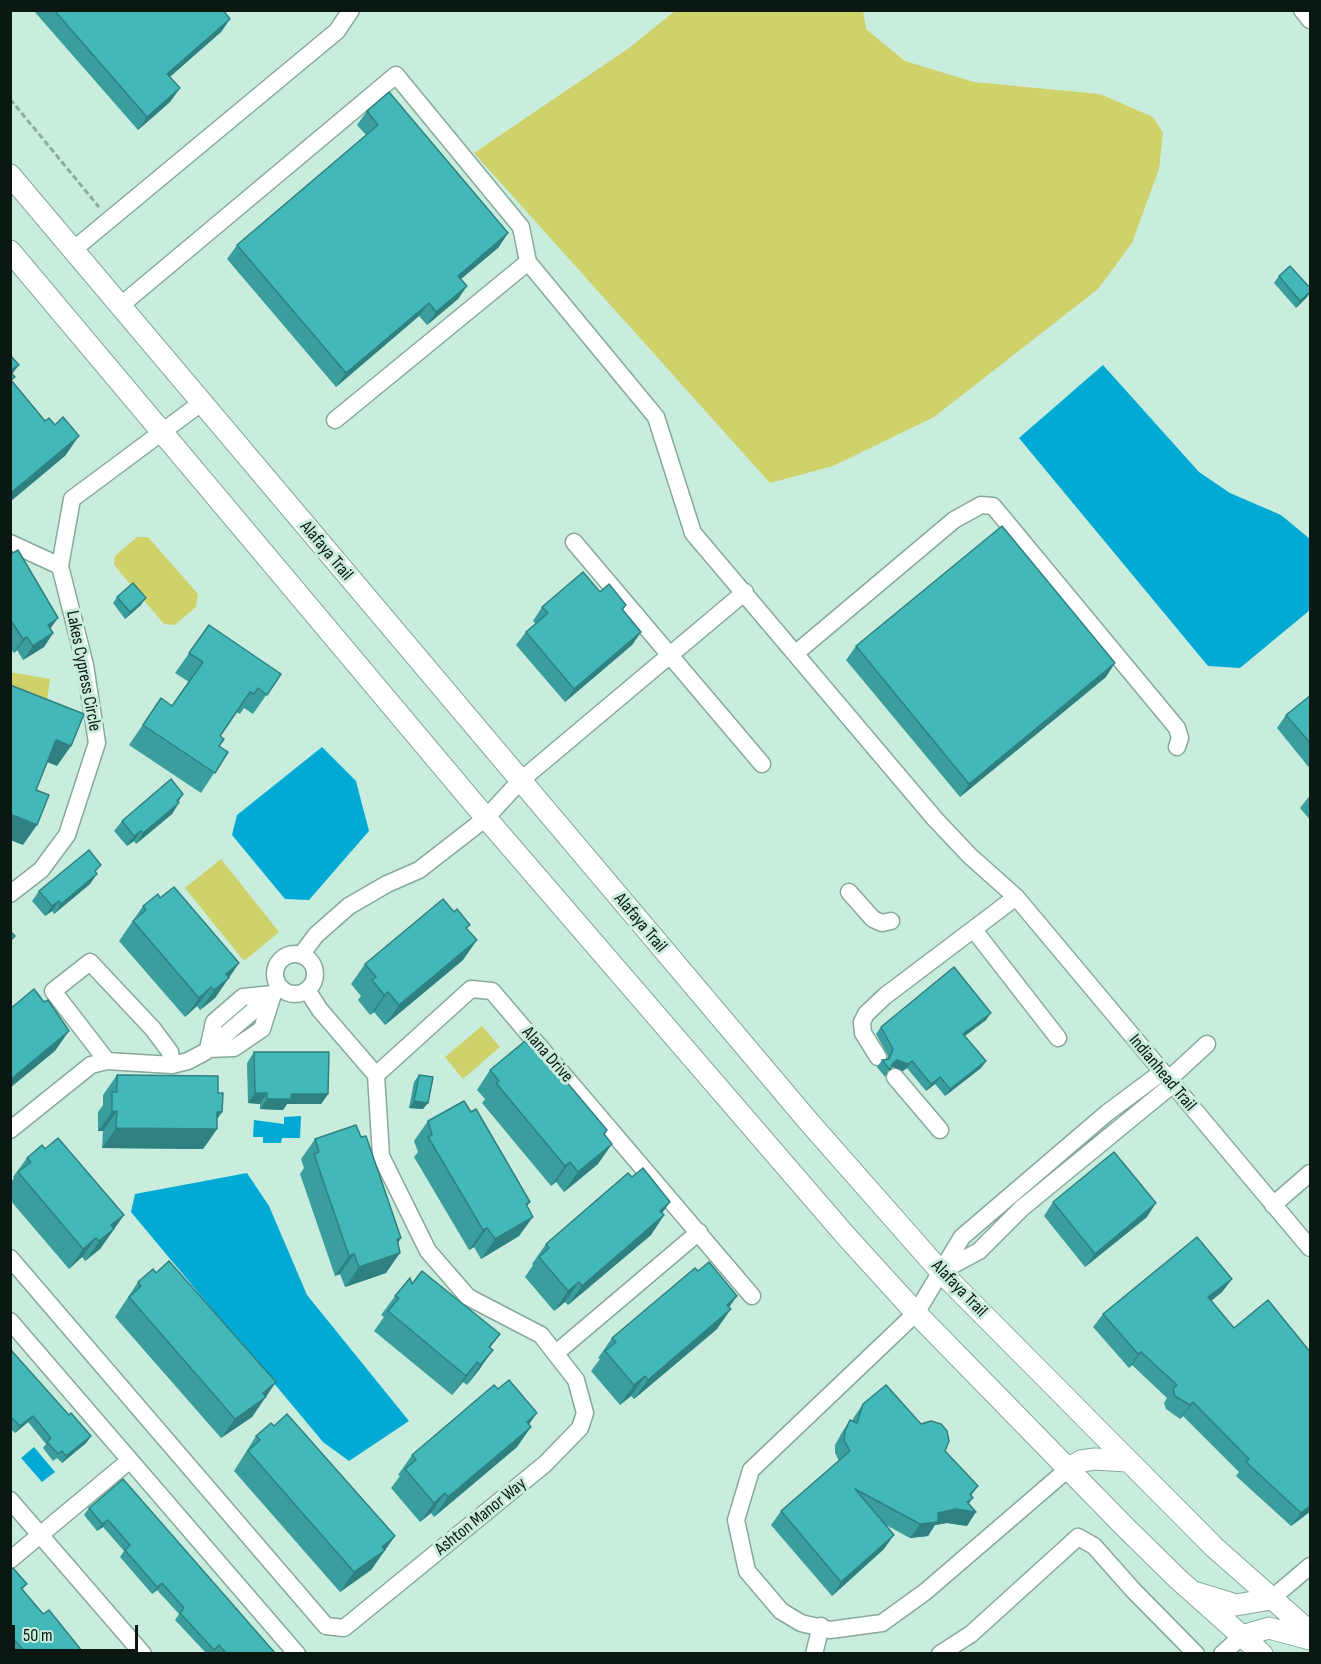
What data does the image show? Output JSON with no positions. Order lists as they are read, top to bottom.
{
  "streets": {
    "main road": ["Alafaya Trail"],
    "street": [
      "Lakes Cypress Circle",
      "Alana Drive",
      "Indianhead Trail",
      "Ashton Manor Way"
    ]
  },
  "crossings": [
    ["Alafaya Trail", "Lakes Cypress Circle"],
    ["Alana Drive", "Ashton Manor Way"]
  ],
  "scale_bar": "50 m"
}
